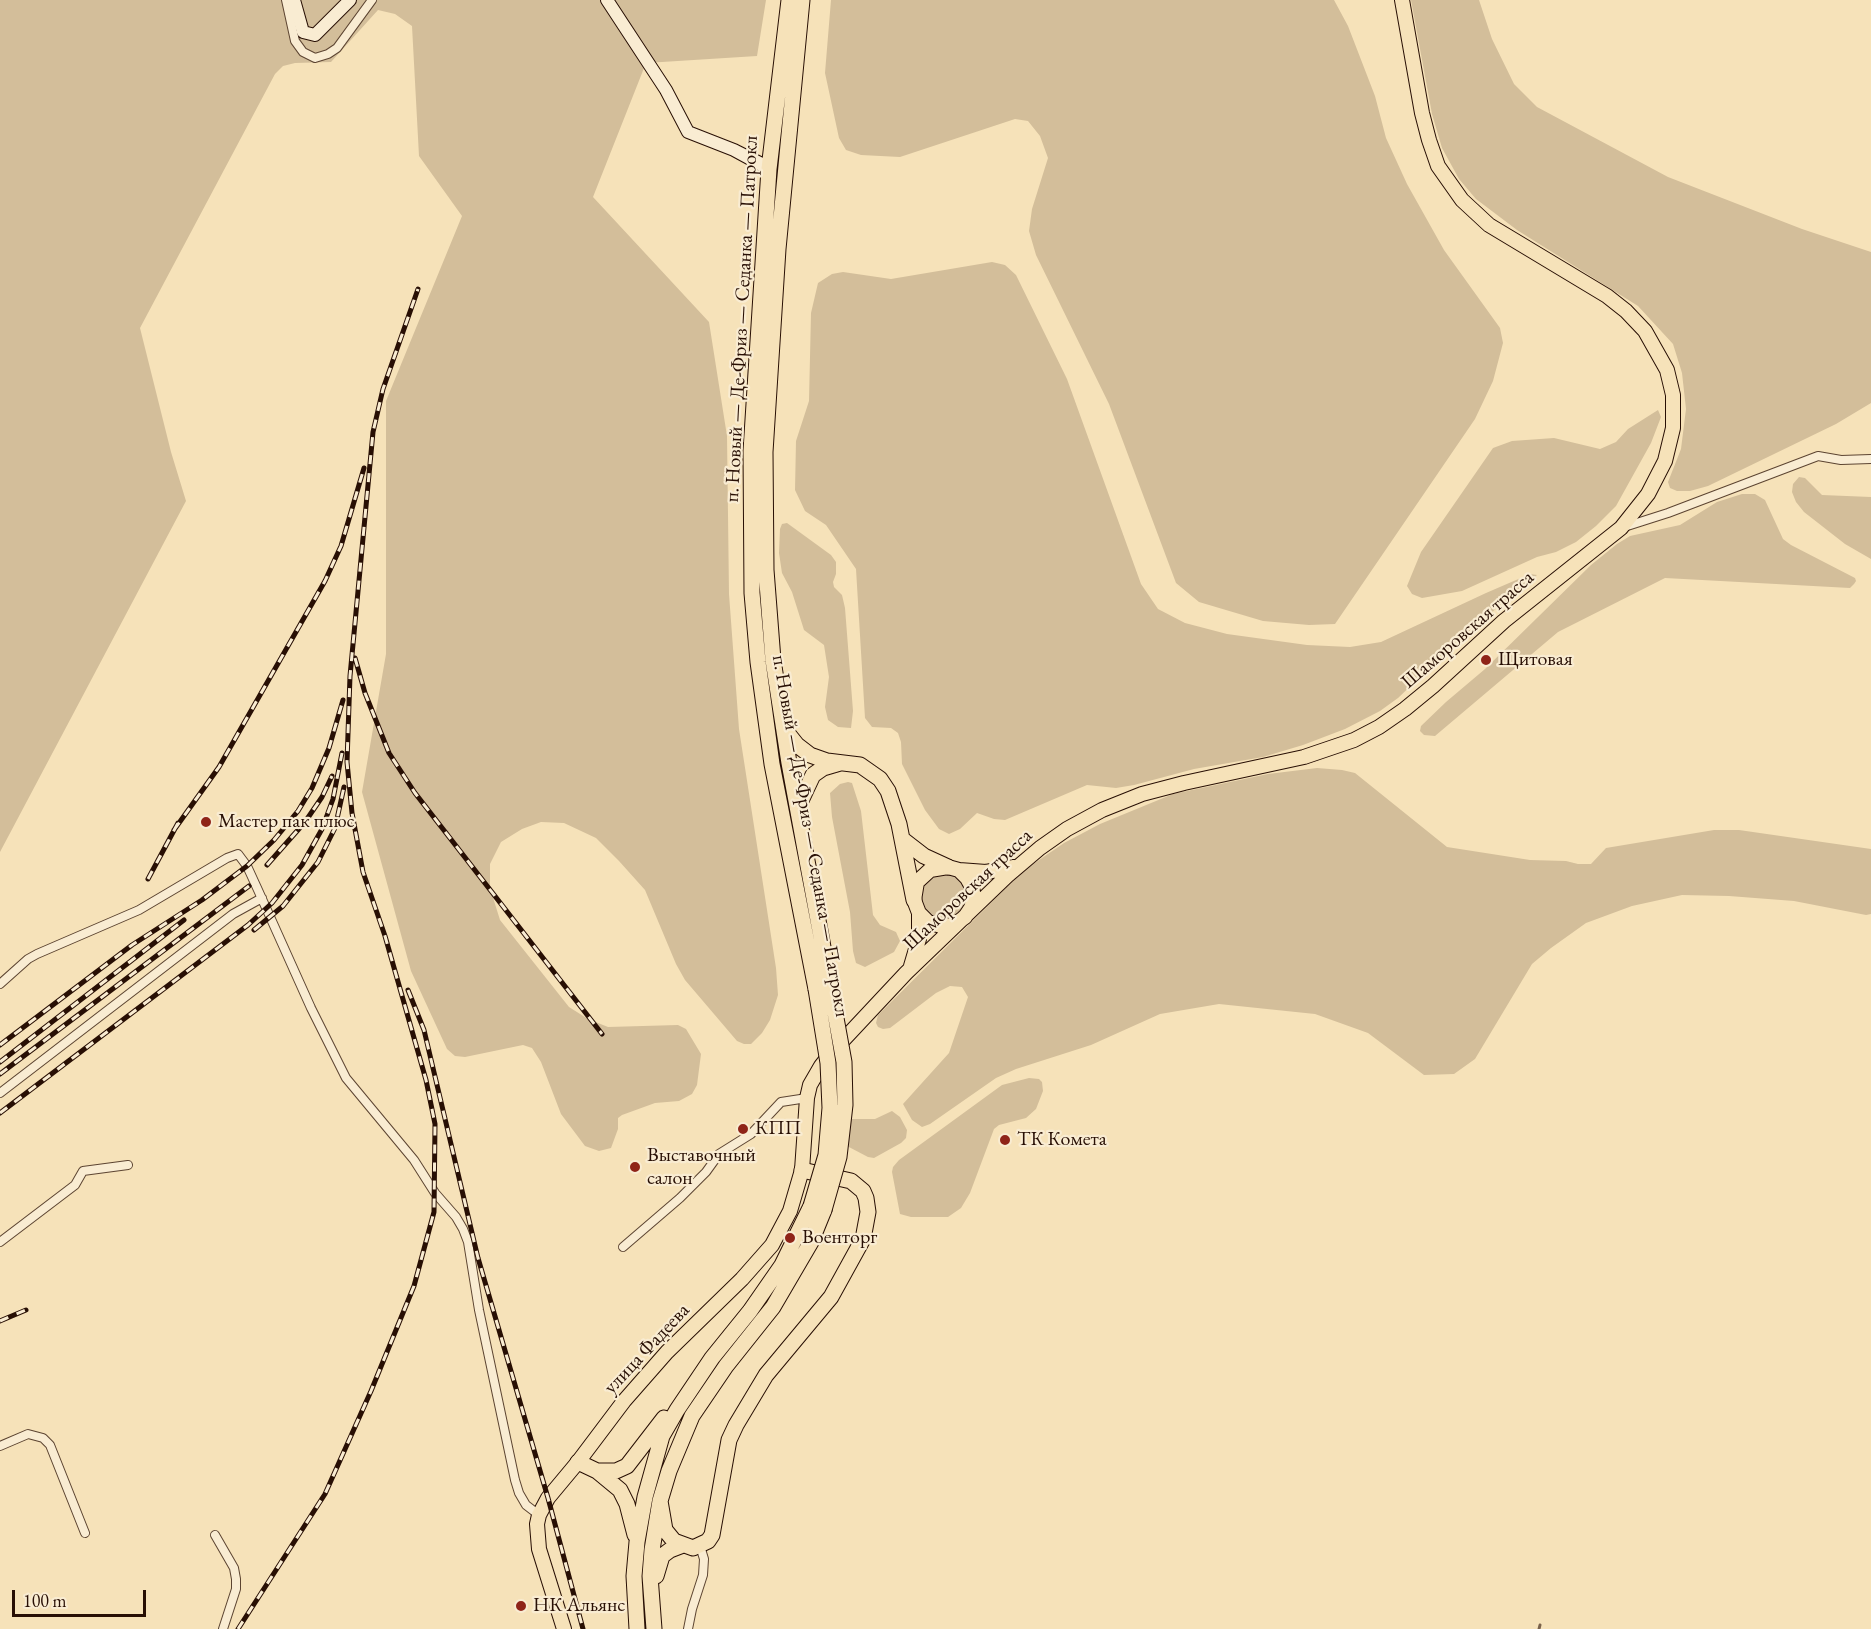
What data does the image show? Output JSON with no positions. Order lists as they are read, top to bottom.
{
  "streets": {
    "highway": ["п. Новый — Де-Фриз — Седанка — Патрокл"],
    "main road": ["Шаморовская трасса", "улица Фадеева"]
  },
  "crossings": [
    ["Шаморовская трасса", "улица Фадеева"]
  ],
  "places": [
    "Щитовая",
    "Мастер пак плюс",
    "КПП",
    "ТК Комета",
    "Выставочный салон",
    "Военторг",
    "НК Альянс"
  ],
  "scale_bar": "100 m"
}
